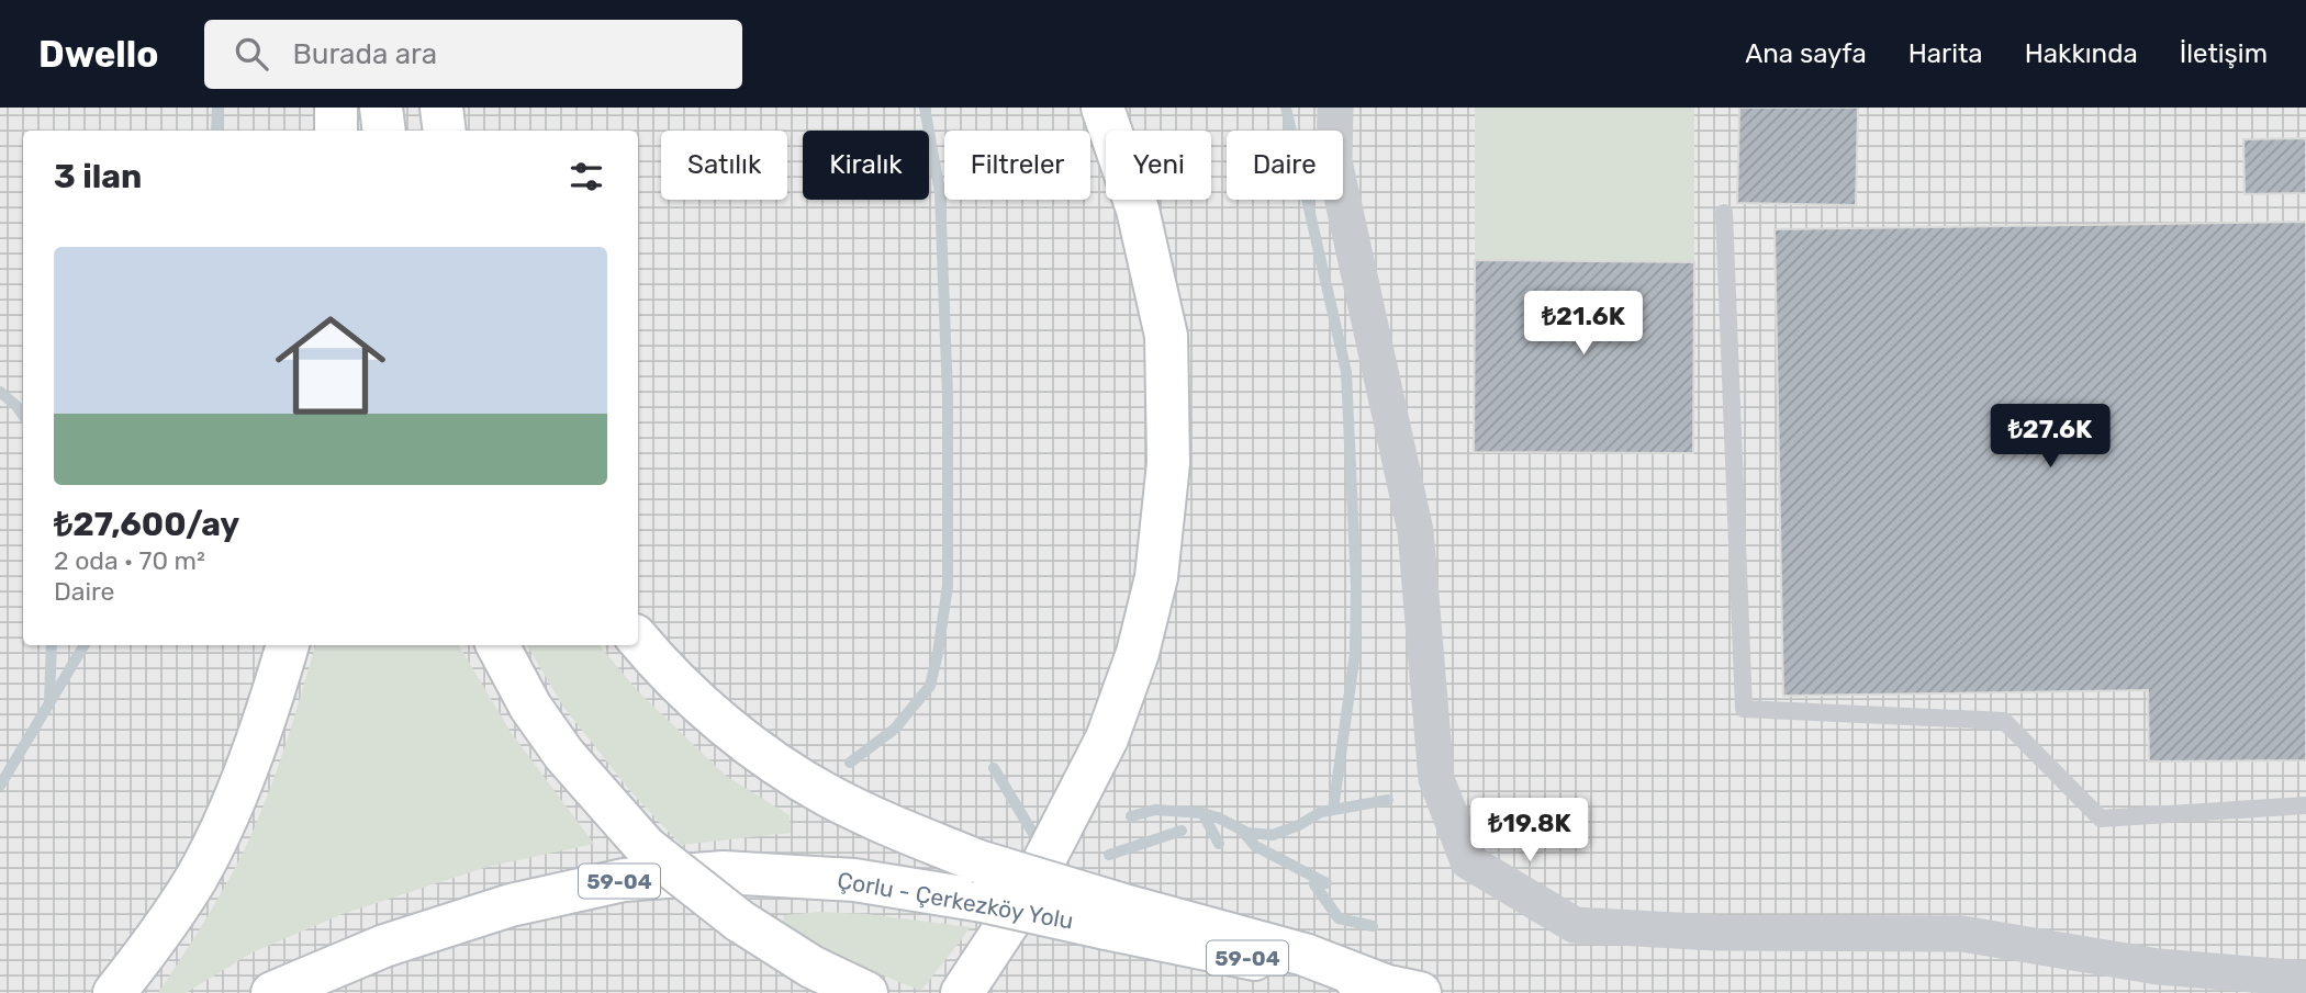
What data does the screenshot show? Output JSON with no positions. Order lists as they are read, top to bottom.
{
  "streets": {
    "main road": ["59-04", "Çorlu - Çerkezköy Yolu"]
  },
  "page": {
    "header": "Dwello",
    "search": "Burada ara",
    "nav": [
      "Ana sayfa",
      "Harita",
      "Hakkında",
      "İletişim"
    ],
    "chip": [
      "Satılık",
      "Kiralık",
      "Filtreler",
      "Yeni",
      "Daire"
    ],
    "heading": "3 ilan",
    "list": [
      {
        "name": "₺27,600/ay",
        "note": "2 oda · 70 m² · Daire"
      }
    ],
    "price": ["₺21.6K", "₺27.6K", "₺19.8K"]
  }
}
